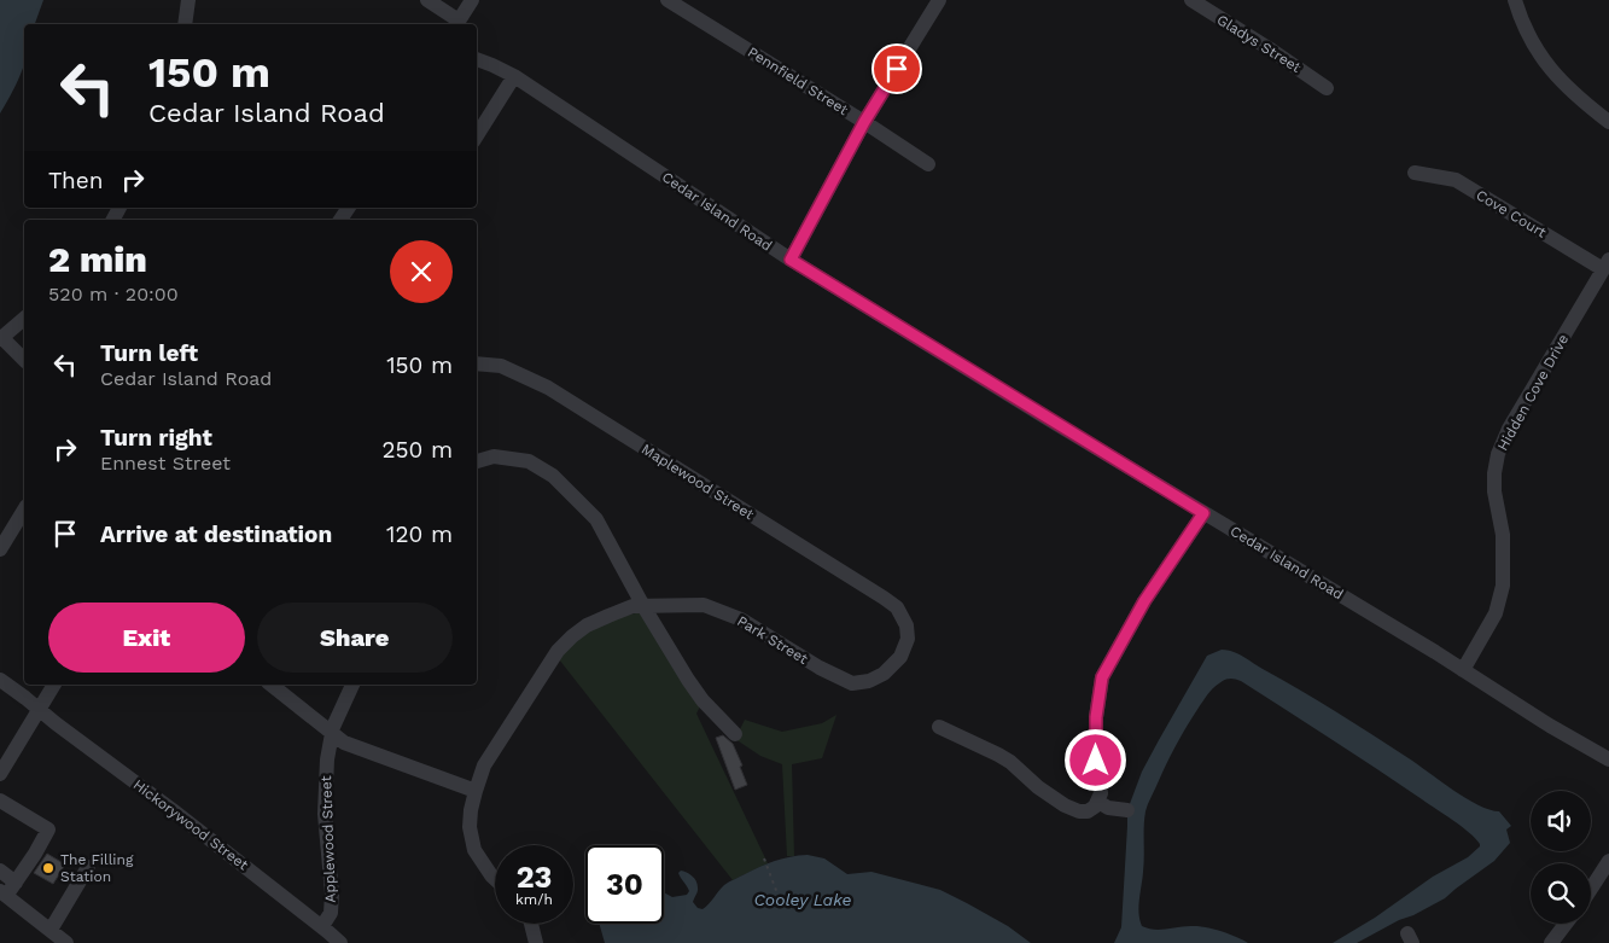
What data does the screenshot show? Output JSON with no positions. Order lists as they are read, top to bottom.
{
  "streets": {
    "street": [
      "Gladys Street",
      "Pennfield Street",
      "Cedar Island Road",
      "Cove Court",
      "Hidden Cove Drive",
      "Maplewood Street",
      "Park Street",
      "Hickorywood Street",
      "Applewood Street"
    ]
  },
  "crossings": [
    ["Cedar Island Road", "Hidden Cove Drive"],
    ["Cove Court", "Hidden Cove Drive"],
    ["Maplewood Street", "Park Street"],
    ["Hickorywood Street", "Applewood Street"]
  ],
  "water": ["Cooley Lake"],
  "places": ["The Filling Station"],
  "page": {
    "turn": ["150 m", "Cedar Island Road"],
    "then": "Then",
    "heading": ["2 min", "520 m · 20:00"],
    "list": [
      {
        "name": "Turn left",
        "note": "Cedar Island Road",
        "value": "150 m"
      },
      {
        "name": "Turn right",
        "note": "Ennest Street",
        "value": "250 m"
      },
      {
        "name": "Arrive at destination",
        "value": "120 m"
      }
    ],
    "buttons": ["Exit", "Share"],
    "speed": "23 km/h",
    "limit": "30"
  }
}
